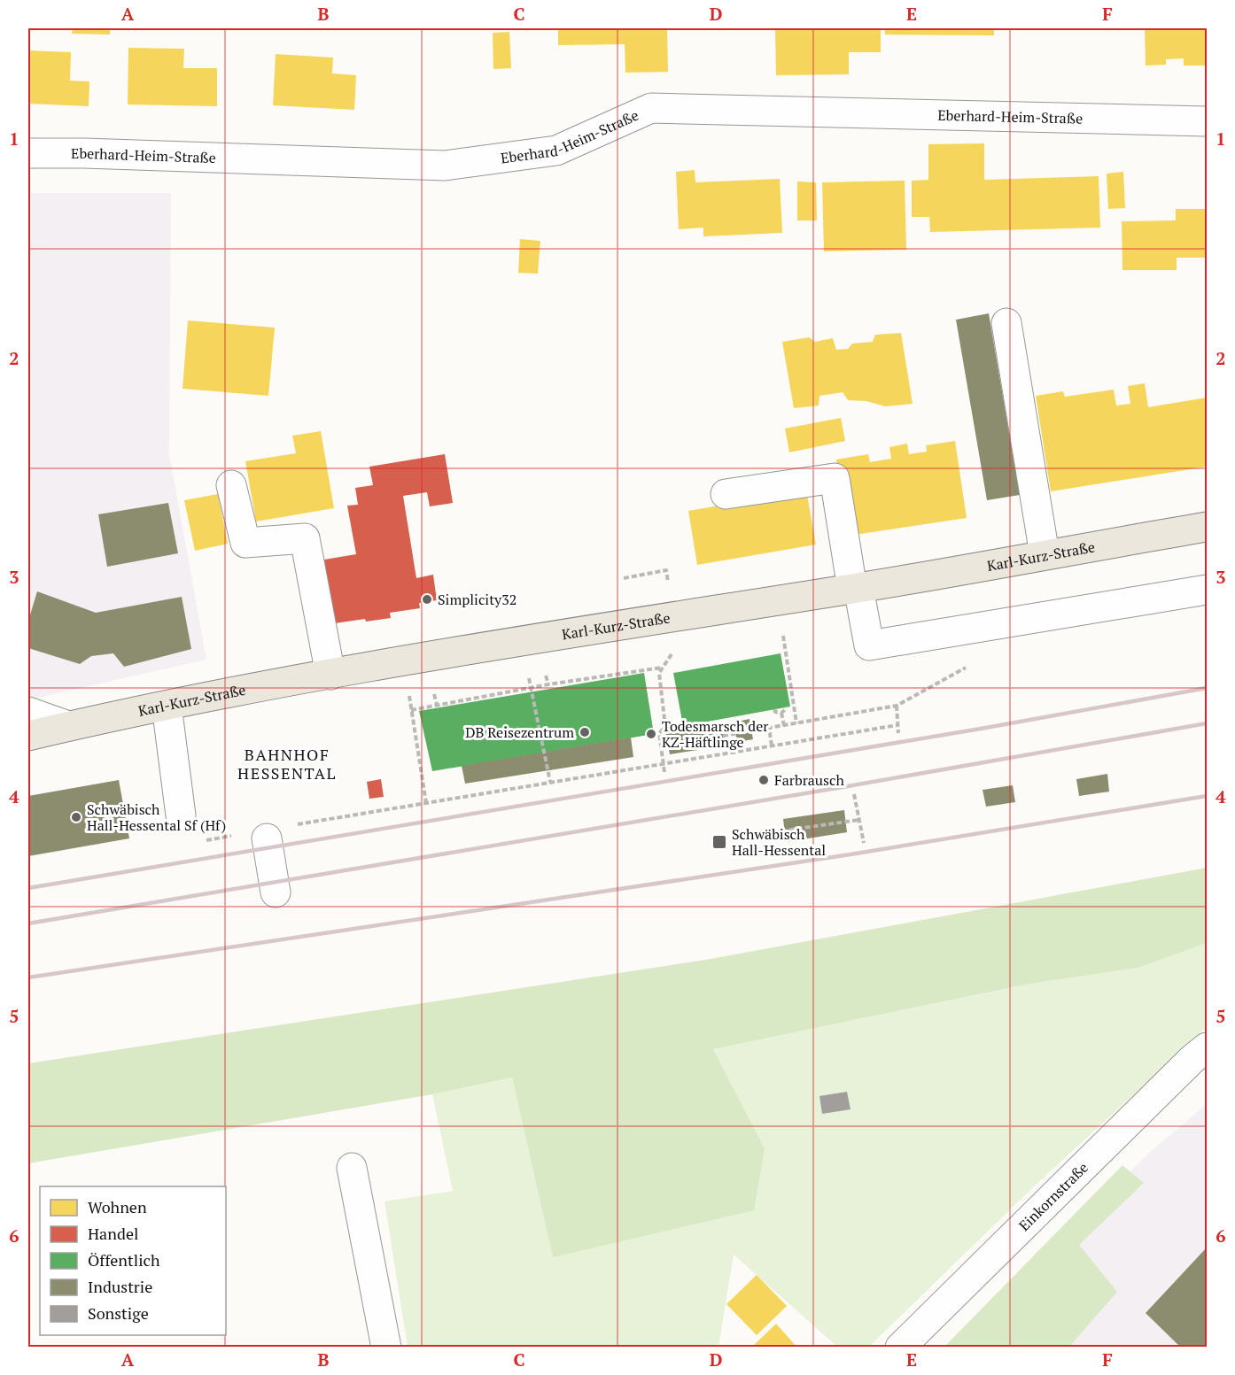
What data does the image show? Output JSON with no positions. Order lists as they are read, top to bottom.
{
  "streets": {
    "main road": ["Karl-Kurz-Straße"],
    "street": ["Eberhard-Heim-Straße", "Einkornstraße"]
  },
  "districts": ["BAHNHOF HESSENTAL"],
  "places": {
    "other": [
      "Simplicity32",
      "DB Reisezentrum",
      "Todesmarsch der KZ-Häftlinge",
      "Farbrausch",
      "Schwäbisch Hall-Hessental Sf (Hf)"
    ],
    "transit": ["Schwäbisch Hall-Hessental"]
  },
  "legend": [
    "Wohnen",
    "Handel",
    "Öffentlich",
    "Industrie",
    "Sonstige"
  ],
  "grid": {
    "columns": [
      "A",
      "B",
      "C",
      "D",
      "E",
      "F"
    ],
    "rows": [
      "1",
      "2",
      "3",
      "4",
      "5",
      "6"
    ]
  }
}
